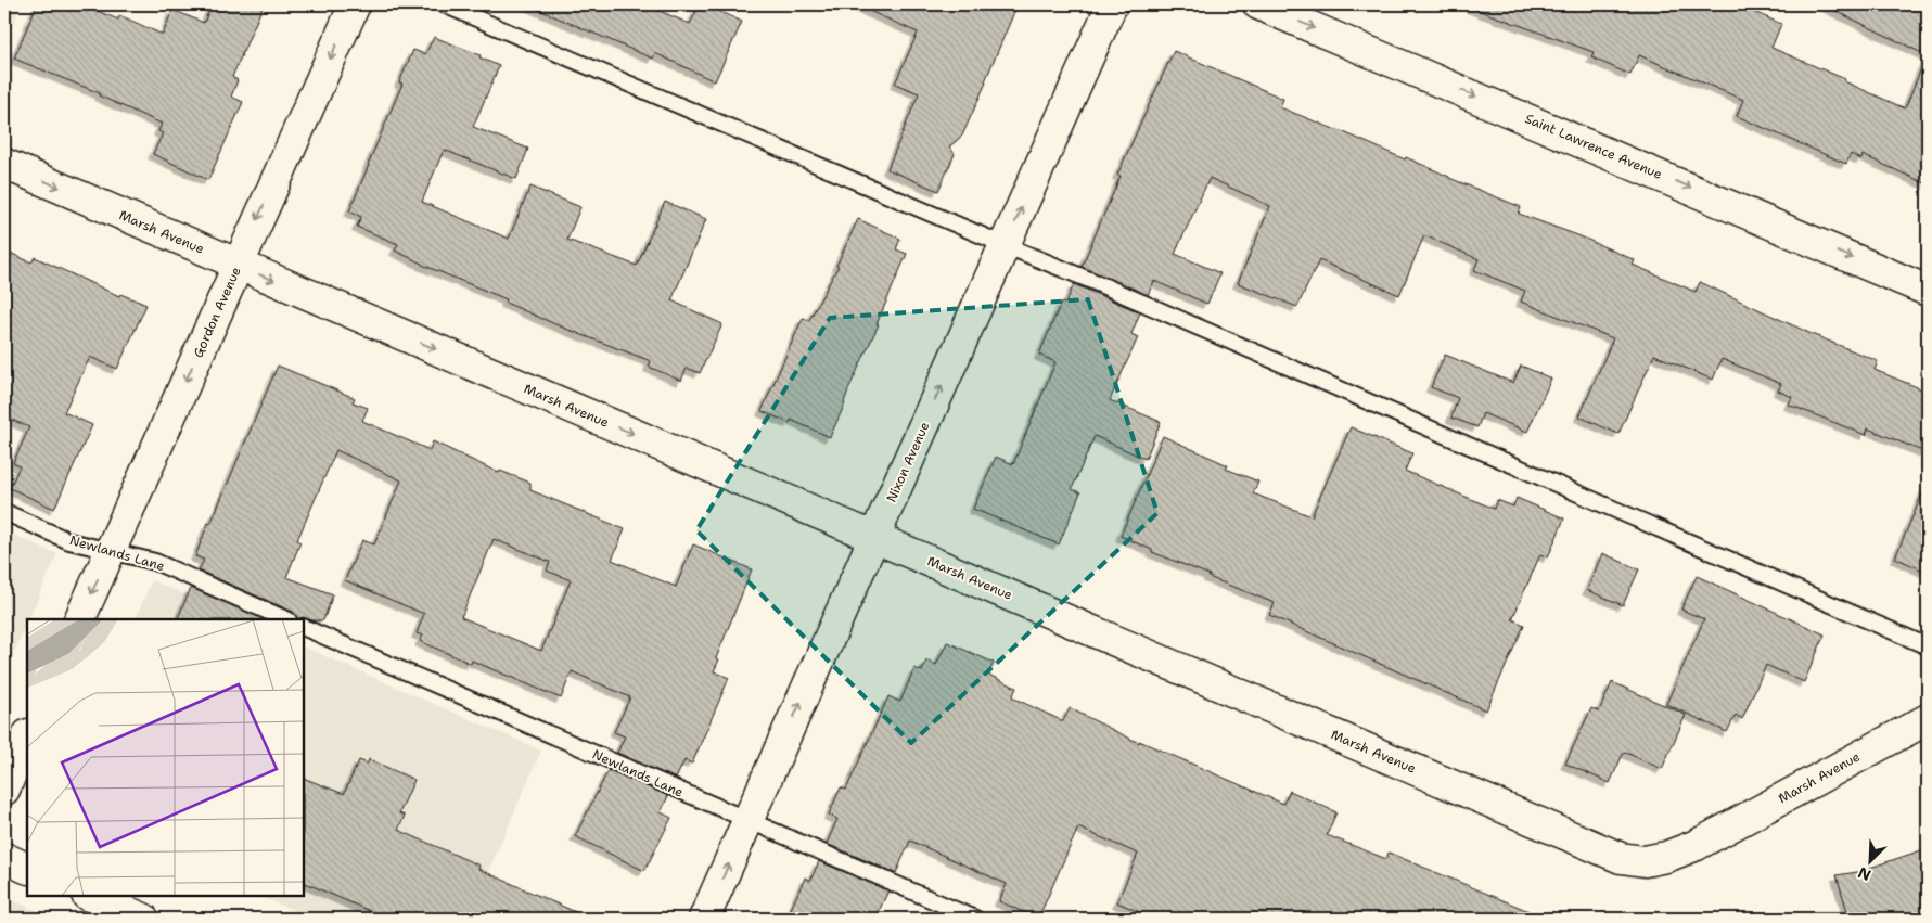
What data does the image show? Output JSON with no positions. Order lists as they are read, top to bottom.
{
  "streets": {
    "street": [
      "Saint Lawrence Avenue",
      "Marsh Avenue",
      "Gordon Avenue",
      "Nixon Avenue"
    ],
    "lane": ["Newlands Lane"]
  },
  "crossings": [
    ["Marsh Avenue", "Gordon Avenue"],
    ["Marsh Avenue", "Nixon Avenue"],
    ["Gordon Avenue", "Newlands Lane"],
    ["Nixon Avenue", "Newlands Lane"]
  ],
  "one_way": [
    "Saint Lawrence Avenue",
    "Marsh Avenue",
    "Gordon Avenue",
    "Nixon Avenue"
  ],
  "north": "bottom left"
}
